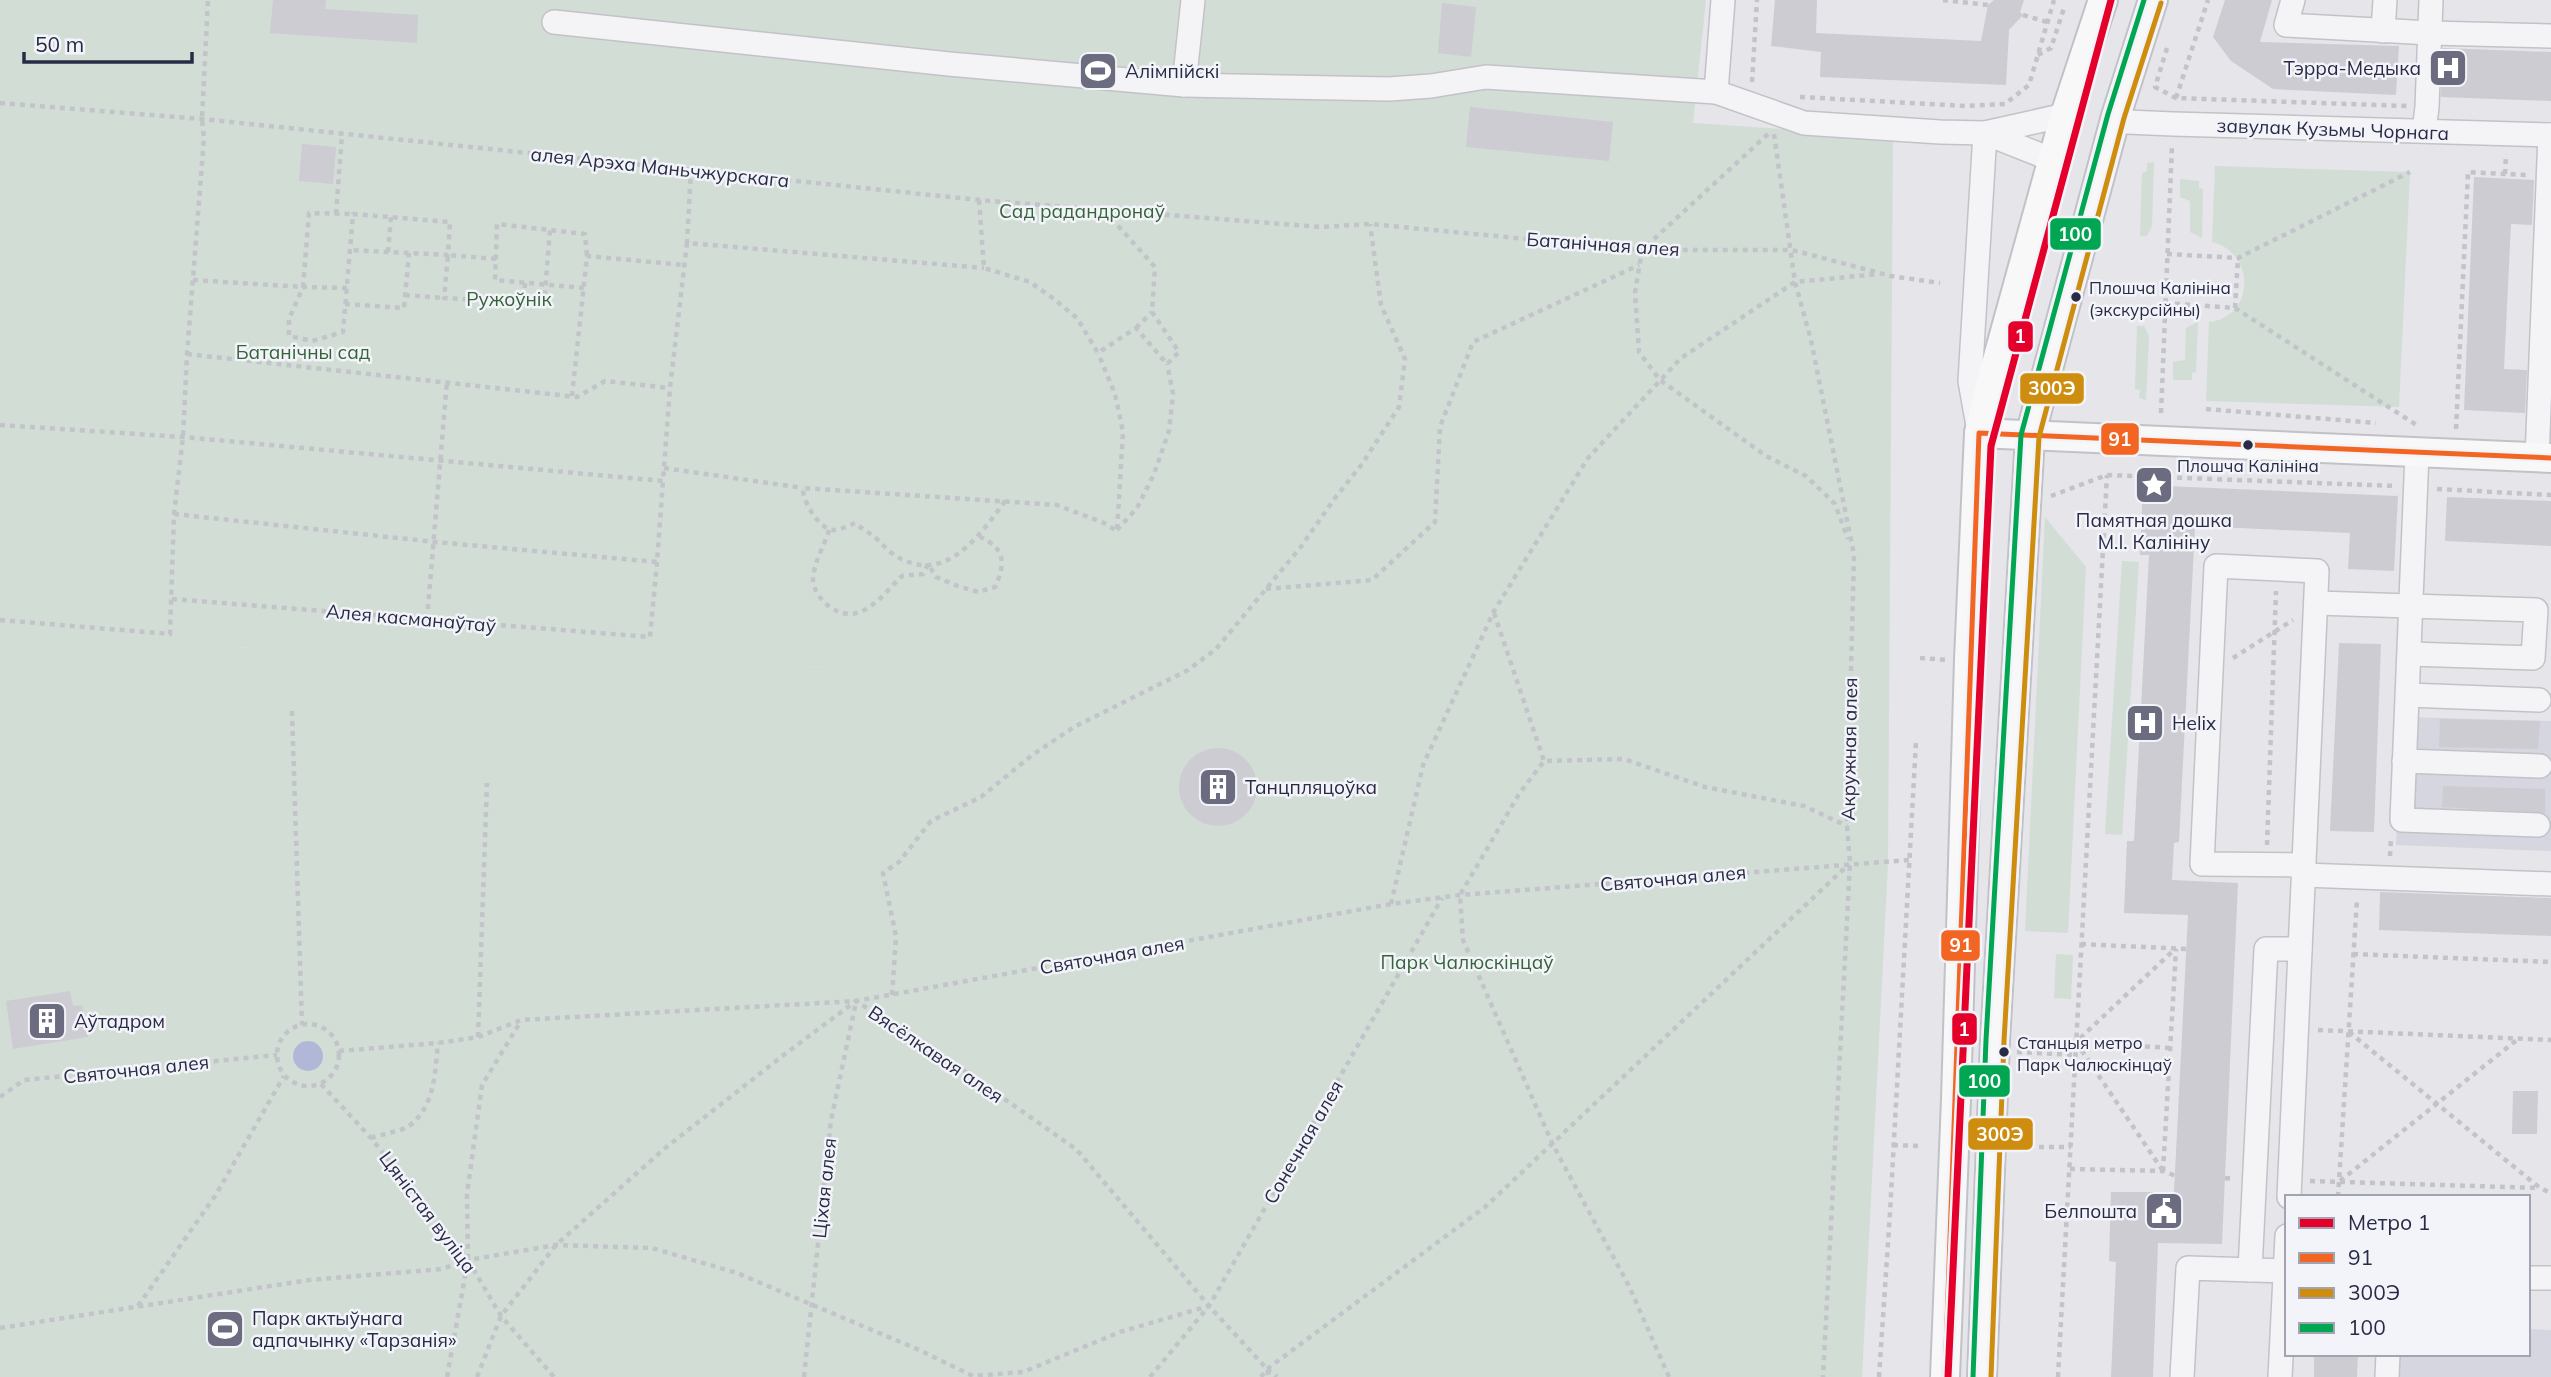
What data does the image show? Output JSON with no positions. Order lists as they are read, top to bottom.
{
  "streets": {
    "street": ["завулак Кузьмы Чорнага"],
    "path": [
      "алея Арэха Маньчжурскага",
      "Батанічная алея",
      "Алея касманаўтаў",
      "Акружная алея",
      "Святочная алея",
      "Вясёлкавая алея",
      "Сонечная алея",
      "Ціхая алея",
      "Цяністая вуліца"
    ]
  },
  "crossings": [
    ["алея Арэха Маньчжурскага", "Батанічная алея"],
    ["Батанічная алея", "Акружная алея"],
    ["Акружная алея", "Святочная алея"],
    ["Святочная алея", "Вясёлкавая алея"],
    ["Святочная алея", "Сонечная алея"],
    ["Святочная алея", "Ціхая алея"],
    ["Святочная алея", "Цяністая вуліца"],
    ["Вясёлкавая алея", "Сонечная алея"],
    ["Вясёлкавая алея", "Ціхая алея"],
    ["Вясёлкавая алея", "Цяністая вуліца"]
  ],
  "parks": [
    "Сад радандронаў",
    "Ружоўнік",
    "Батанічны сад",
    "Парк Чалюскінцаў"
  ],
  "places": {
    "hospital": ["Тэрра-Медыка", "Helix"],
    "sports": ["Алімпійскі", "Парк актыўнага адпачынку «Тарзанія»"],
    "other": ["Плошча Калініна (экскурсійны)", "Плошча Калініна", "Станцыя метро Парк Чалюскінцаў"],
    "place": ["Памятная дошка М.І. Калініну"],
    "building": ["Танцпляцоўка", "Аўтадром"],
    "public building": ["Белпошта"]
  },
  "lines": [
    "metro line 1",
    "transit line 100",
    "transit line 300Э",
    "transit line 91"
  ],
  "legend": [
    "Метро 1",
    "91",
    "300Э",
    "100"
  ],
  "scale_bar": "50 m"
}
